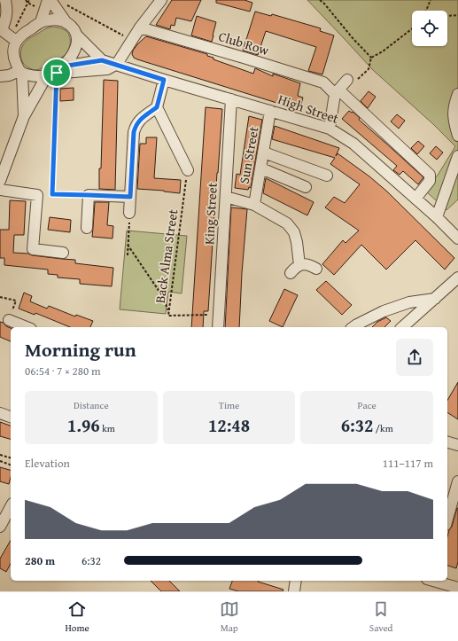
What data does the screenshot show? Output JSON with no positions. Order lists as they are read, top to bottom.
{
  "streets": {
    "street": [
      "Club Row",
      "High Street",
      "Sun Street",
      "King Street"
    ],
    "path": ["Back Alma Street"]
  },
  "crossings": [
    ["Club Row", "High Street"],
    ["High Street", "Sun Street"],
    ["High Street", "King Street"],
    ["King Street", "Back Alma Street"]
  ],
  "page": {
    "heading": ["Morning run", "06:54 · 7 × 280 m"],
    "stats": [
      ["Distance", "1.96 km"],
      ["Time", "12:48"],
      ["Pace", "6:32 /km"]
    ],
    "chart": ["Elevation", "111–117 m"],
    "list": [
      {
        "name": "280 m",
        "note": "6:32"
      }
    ],
    "tabs": ["Home", "Map", "Saved"]
  }
}
